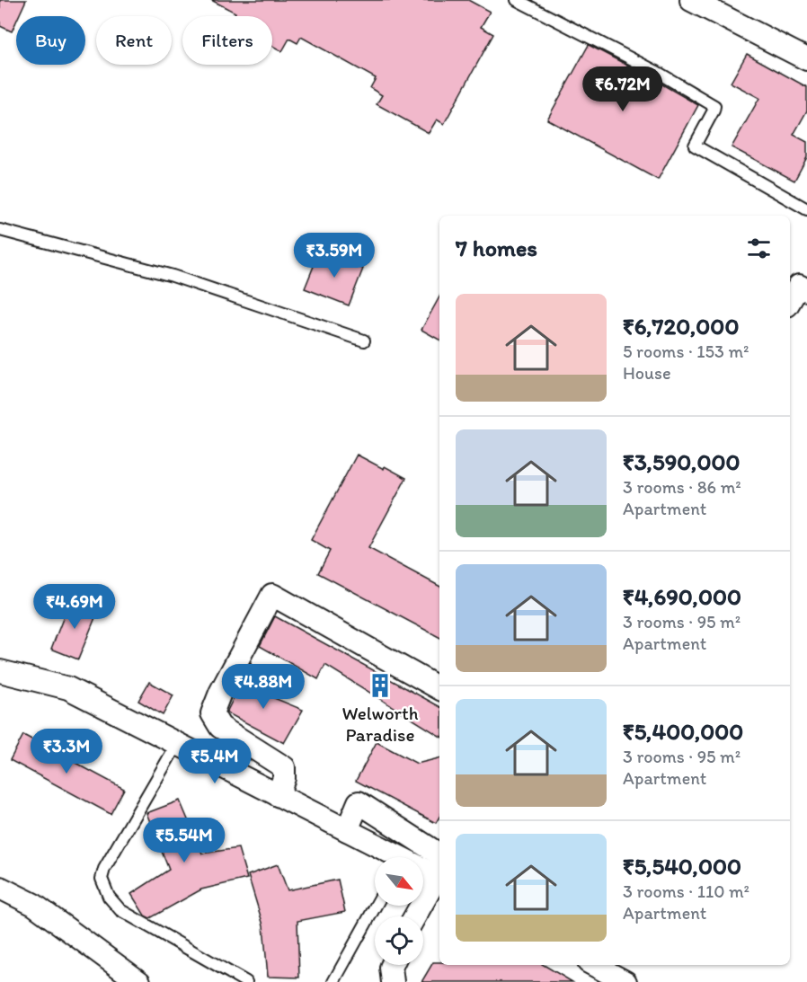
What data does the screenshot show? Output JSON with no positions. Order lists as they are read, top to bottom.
{
  "places": {
    "building": ["Welworth Paradise"]
  },
  "north": "bottom right",
  "page": {
    "chip": ["Buy", "Rent", "Filters"],
    "price": [
      "₹6.72M",
      "₹3.59M",
      "₹4.69M",
      "₹4.88M",
      "₹3.3M",
      "₹5.4M",
      "₹5.54M"
    ],
    "heading": "7 homes",
    "list": [
      {
        "name": "₹6,720,000",
        "note": "5 rooms · 153 m² · House"
      },
      {
        "name": "₹3,590,000",
        "note": "3 rooms · 86 m² · Apartment"
      },
      {
        "name": "₹4,690,000",
        "note": "3 rooms · 95 m² · Apartment"
      },
      {
        "name": "₹5,400,000",
        "note": "3 rooms · 95 m² · Apartment"
      },
      {
        "name": "₹5,540,000",
        "note": "3 rooms · 110 m² · Apartment"
      }
    ]
  }
}
